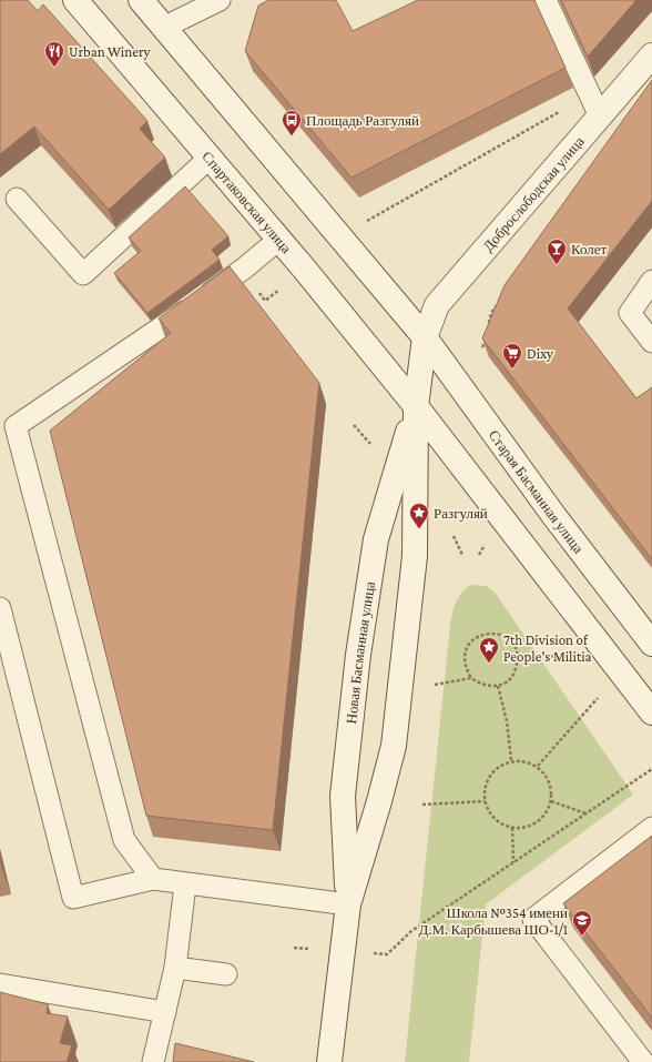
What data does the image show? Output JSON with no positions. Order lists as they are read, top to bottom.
{
  "streets": {
    "main road": [
      "Доброслободская улица",
      "Спартаковская улица",
      "Старая Басманная улица",
      "Новая Басманная улица"
    ]
  },
  "crossings": [
    ["Доброслободская улица", "Старая Басманная улица"],
    ["Доброслободская улица", "Новая Басманная улица"],
    ["Спартаковская улица", "Новая Басманная улица"],
    ["Старая Басманная улица", "Новая Басманная улица"]
  ],
  "places": {
    "restaurant": ["Urban Winery"],
    "bus stop": ["Площадь Разгуляй"],
    "bar": ["Колет"],
    "supermarket": ["Dixy"],
    "place": ["Разгуляй", "7th Division of People's Militia"],
    "school or university": ["Школа №354 имени Д.М. Карбышева ШО-1/1"]
  }
}
